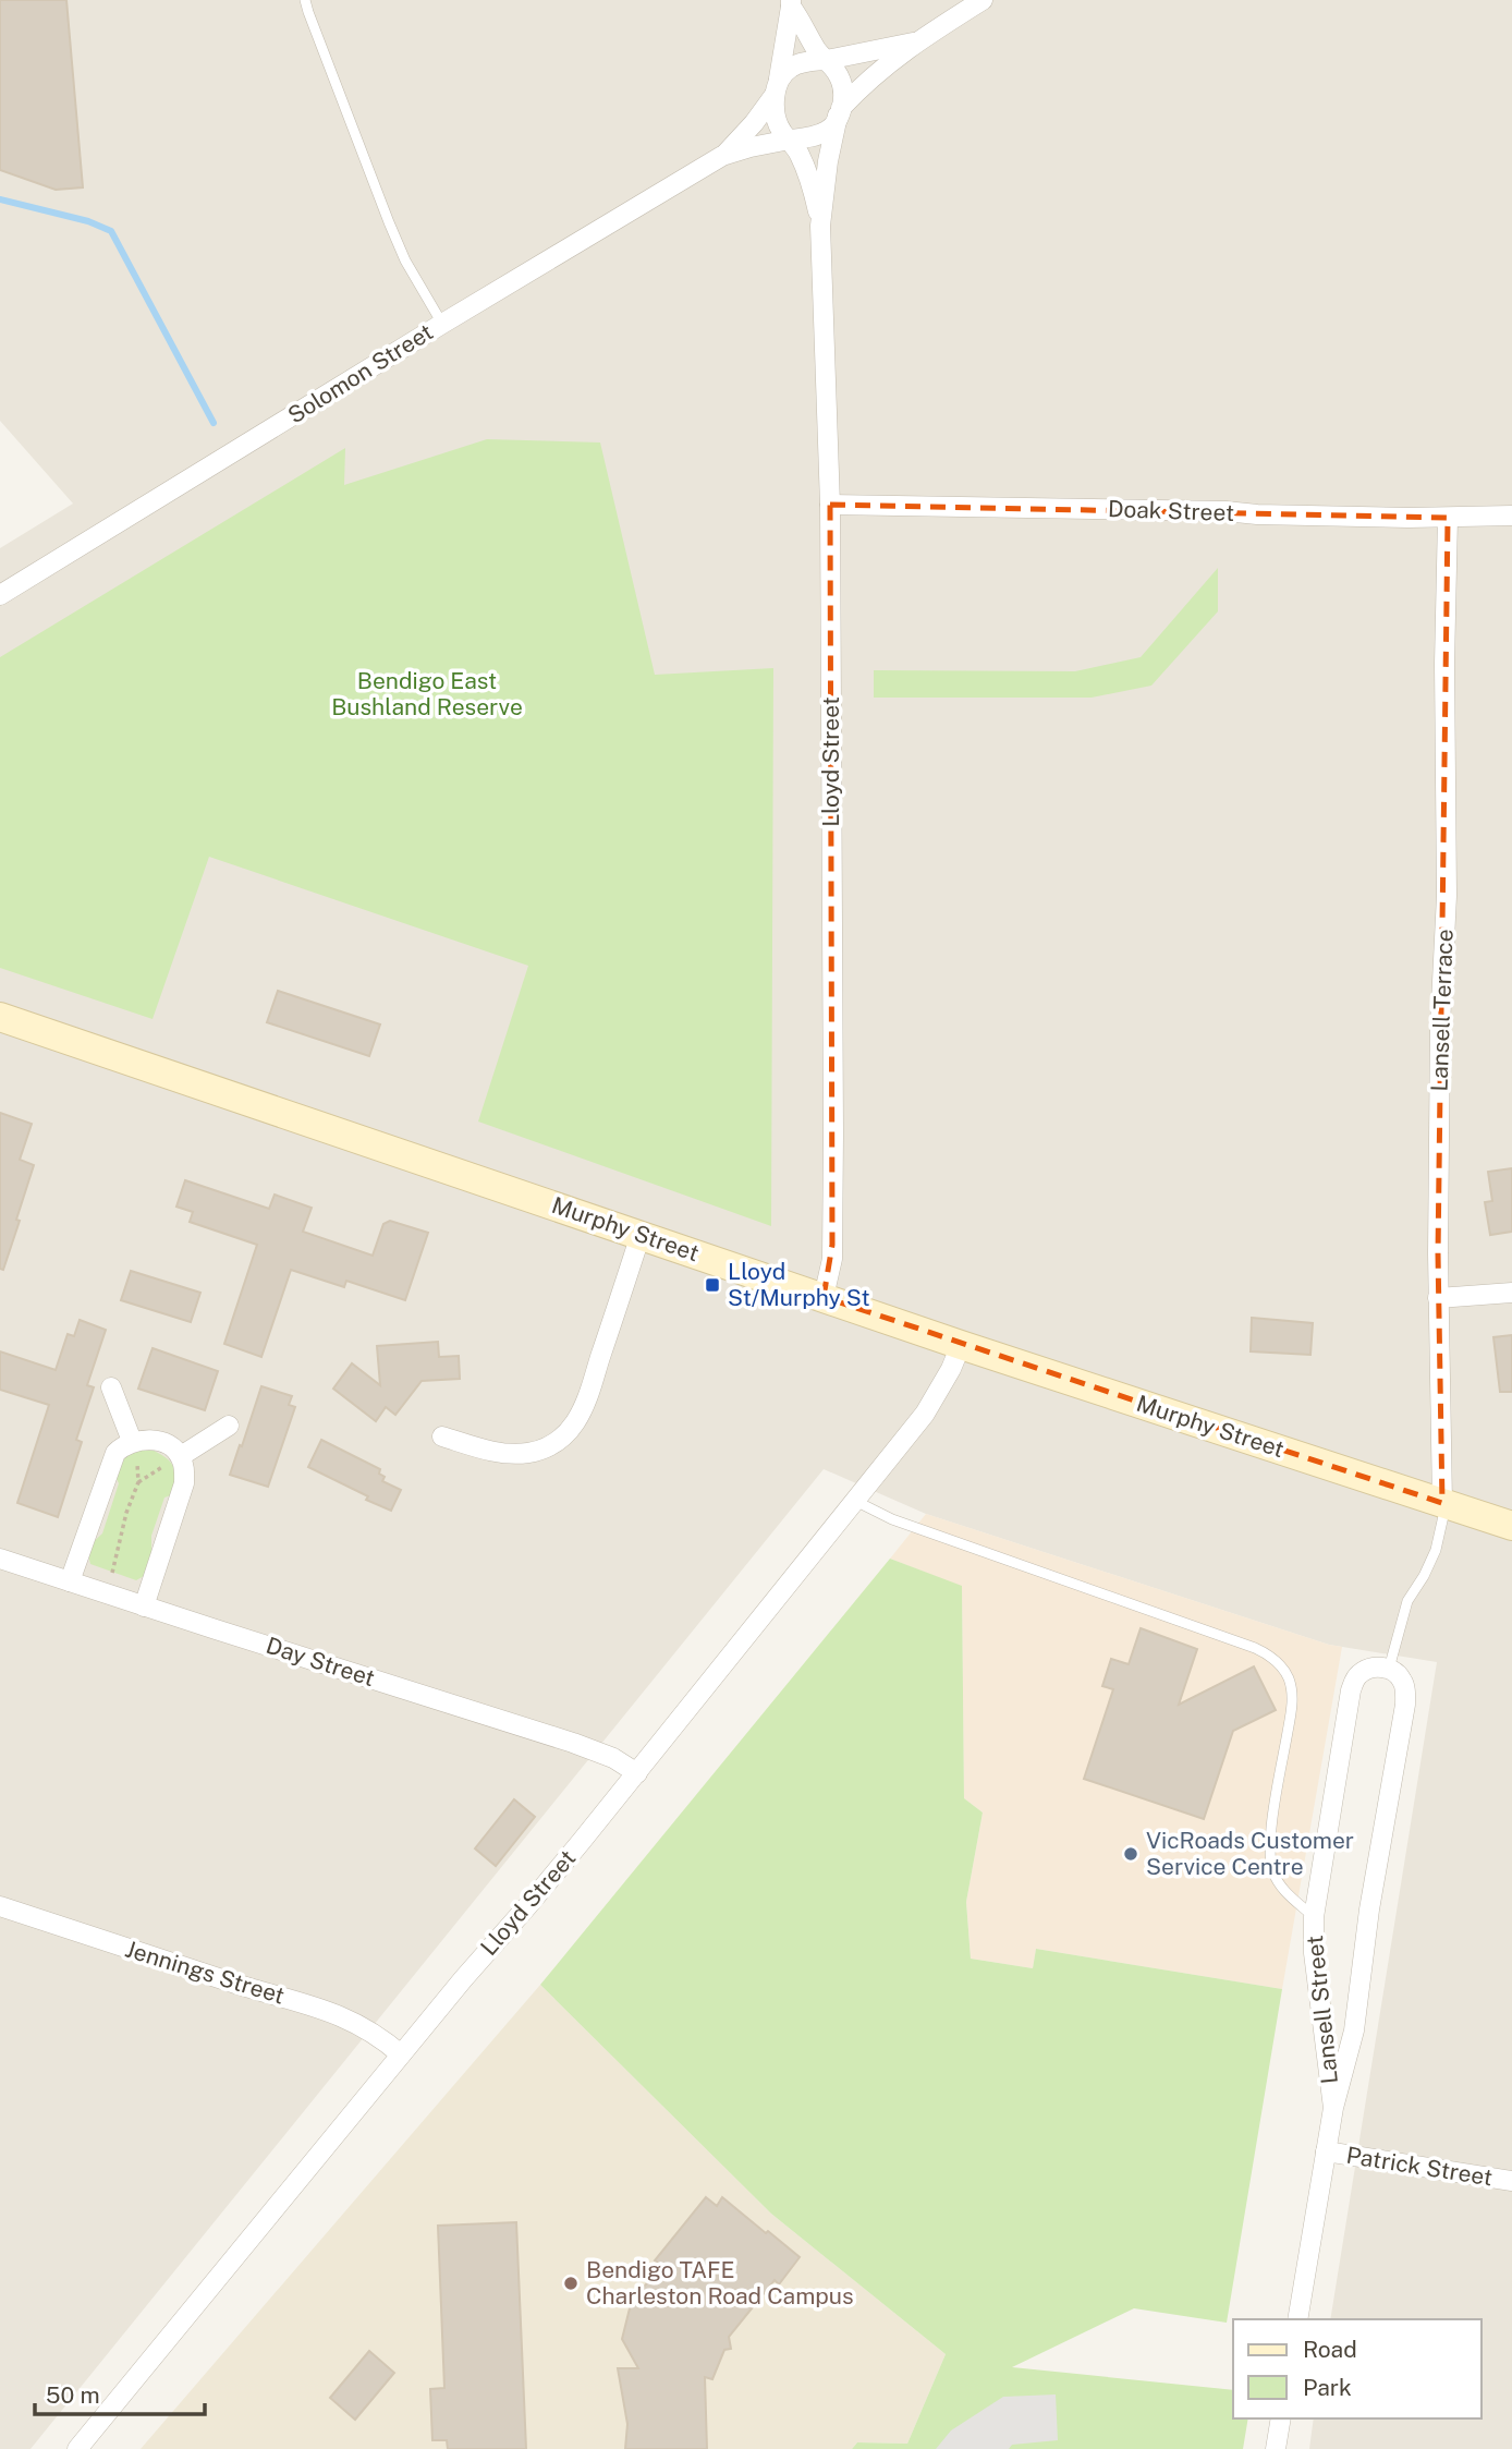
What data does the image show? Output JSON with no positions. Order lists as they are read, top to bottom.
{
  "streets": {
    "street": [
      "Solomon Street",
      "Doak Street",
      "Lloyd Street",
      "Lansell Terrace",
      "Murphy Street",
      "Day Street",
      "Jennings Street",
      "Lansell Street",
      "Patrick Street"
    ]
  },
  "crossings": [
    ["Solomon Street", "Lloyd Street"],
    ["Doak Street", "Lloyd Street"],
    ["Doak Street", "Lansell Terrace"],
    ["Lloyd Street", "Murphy Street"],
    ["Lloyd Street", "Day Street"],
    ["Lloyd Street", "Jennings Street"],
    ["Lansell Terrace", "Murphy Street"],
    ["Lansell Street", "Patrick Street"]
  ],
  "parks": ["Bendigo East Bushland Reserve"],
  "places": {
    "transit": ["Lloyd St/Murphy St"],
    "other": ["VicRoads Customer Service Centre", "Bendigo TAFE Charleston Road Campus"]
  },
  "legend": ["Road", "Park"],
  "scale_bar": "50 m"
}
